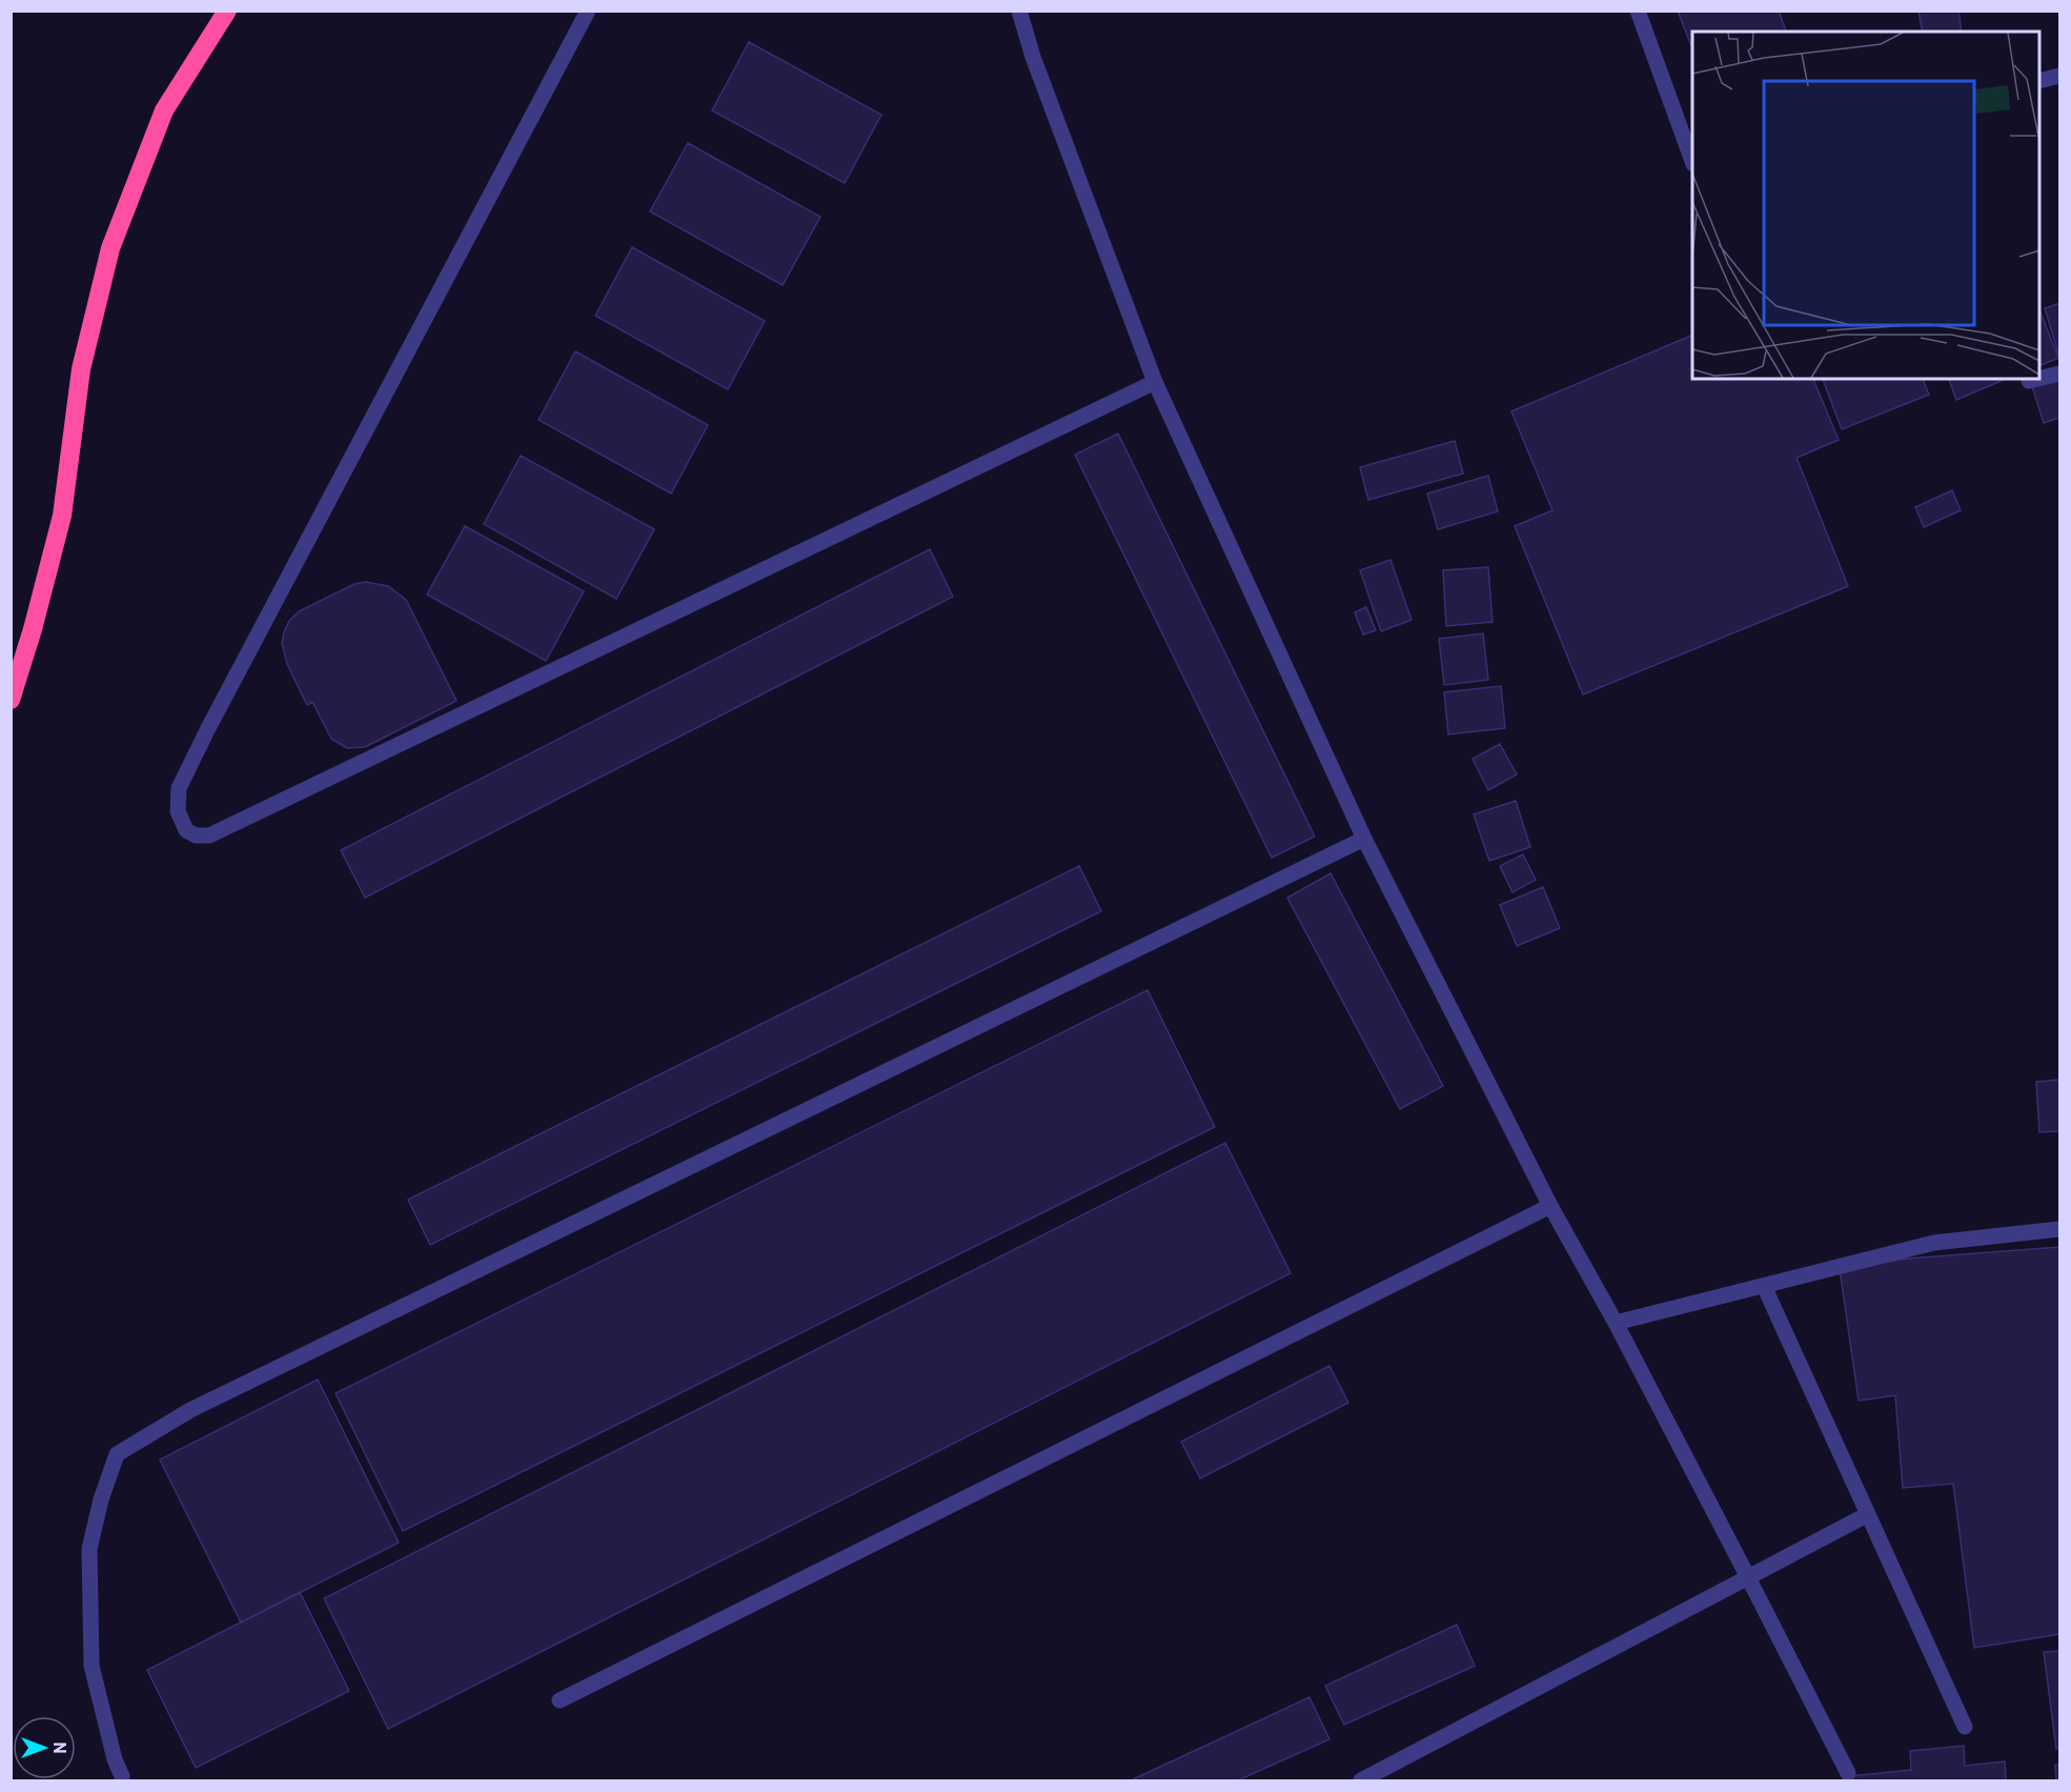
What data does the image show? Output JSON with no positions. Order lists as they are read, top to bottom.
{
  "north": "right"
}
